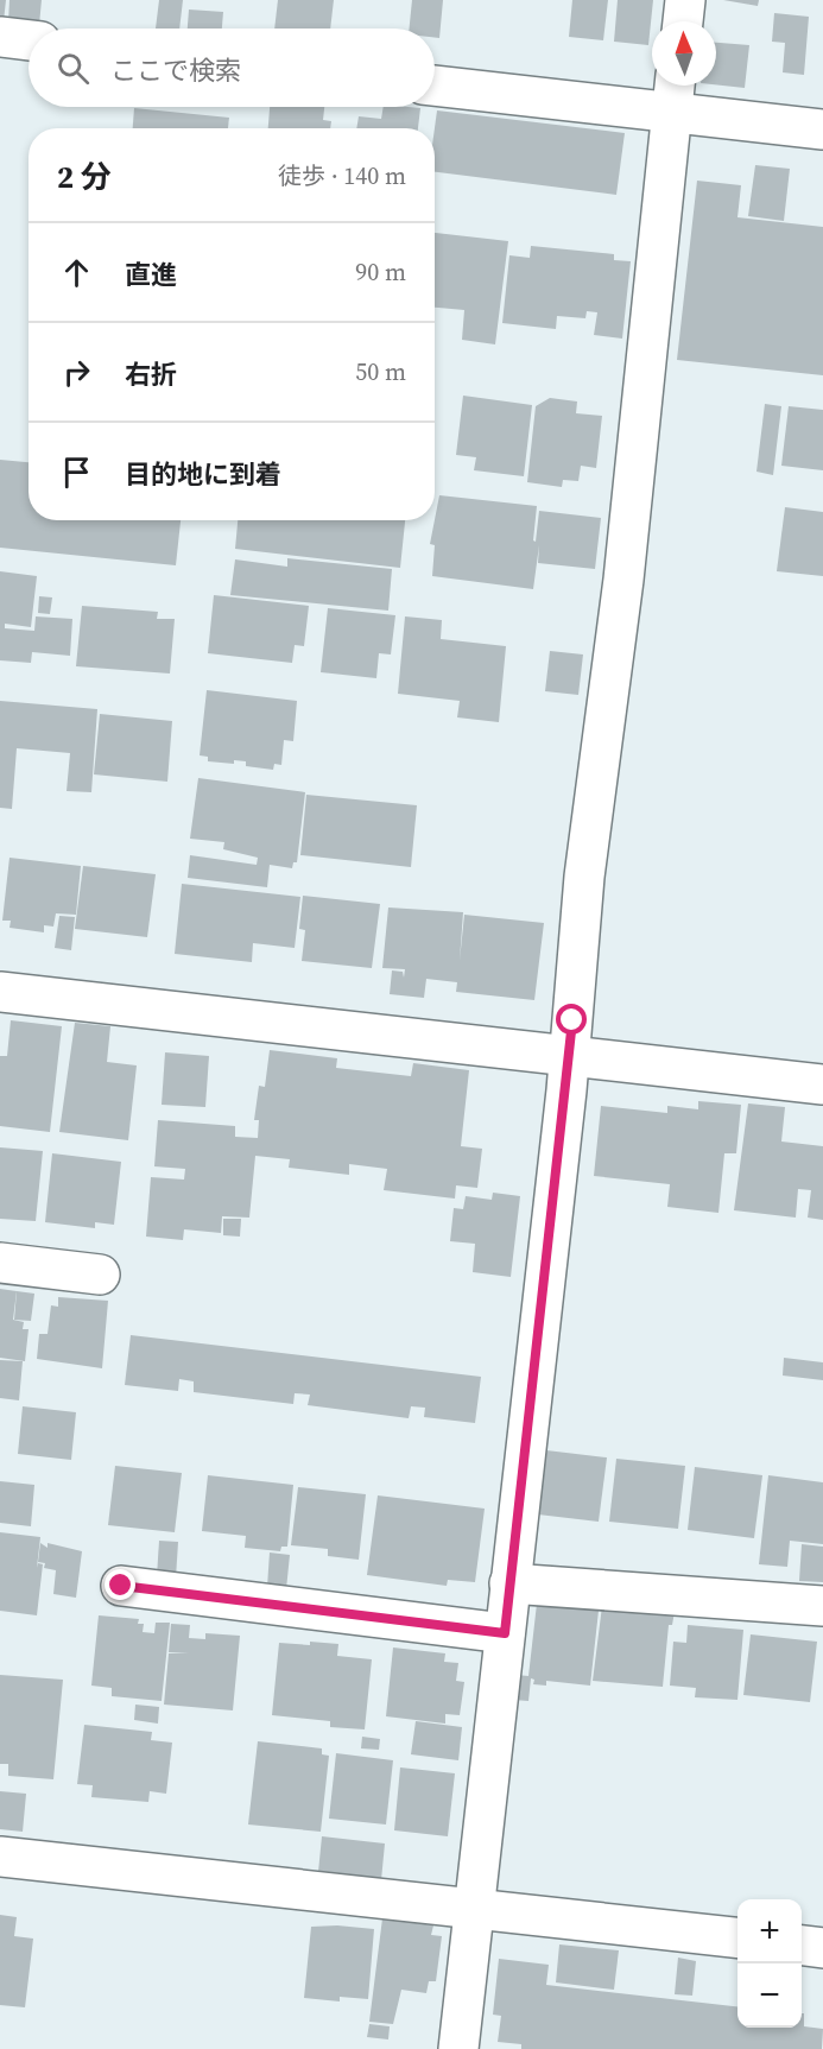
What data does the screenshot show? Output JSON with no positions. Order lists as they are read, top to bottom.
{
  "north": "top",
  "page": {
    "search": "ここで検索",
    "heading": ["2 分", "徒歩 · 140 m"],
    "list": [
      ["直進", "90 m"],
      ["右折", "50 m"],
      "目的地に到着"
    ],
    "map_buttons": ["+", "−"]
  }
}
